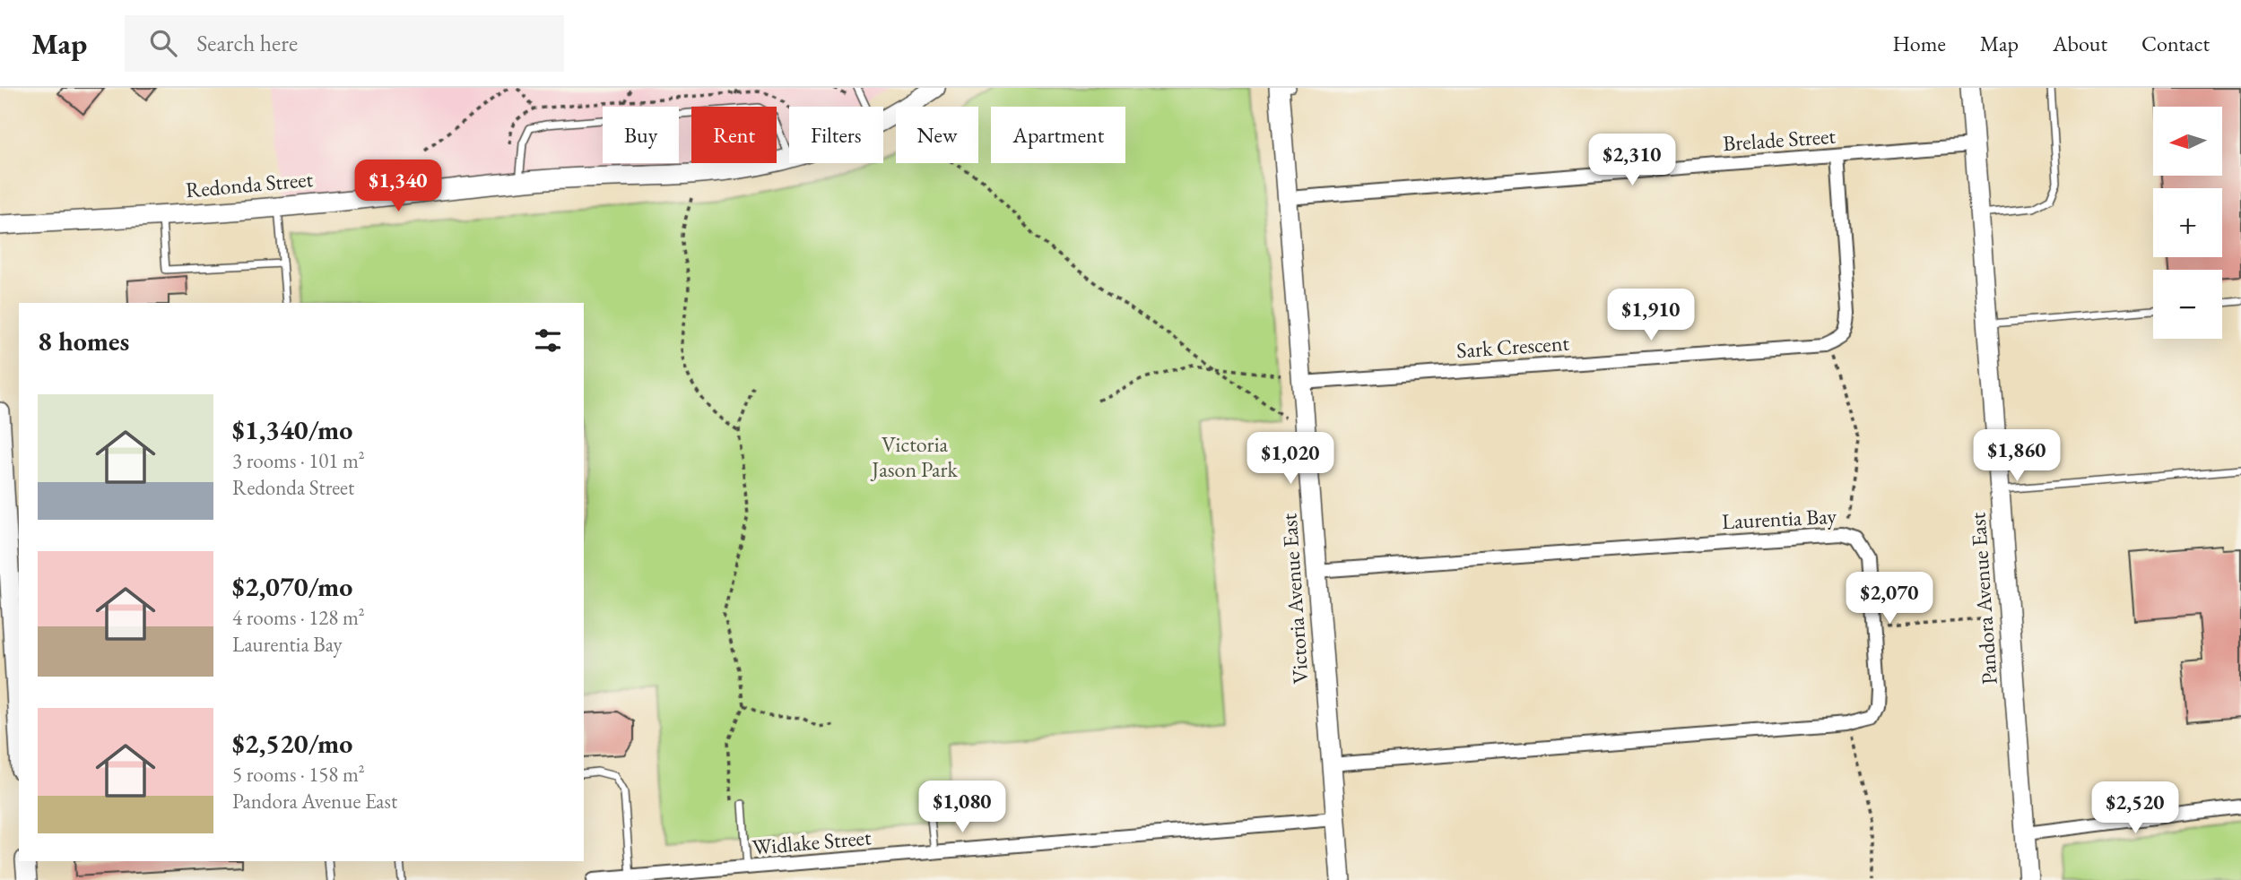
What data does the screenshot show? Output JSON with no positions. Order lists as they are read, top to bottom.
{
  "streets": {
    "street": [
      "Brelade Street",
      "Redonda Street",
      "Sark Crescent",
      "Laurentia Bay",
      "Victoria Avenue East",
      "Pandora Avenue East",
      "Widlake Street"
    ]
  },
  "crossings": [
    ["Brelade Street", "Victoria Avenue East"],
    ["Brelade Street", "Pandora Avenue East"],
    ["Sark Crescent", "Victoria Avenue East"],
    ["Laurentia Bay", "Victoria Avenue East"],
    ["Victoria Avenue East", "Widlake Street"]
  ],
  "parks": ["Victoria Jason Park"],
  "north": "left",
  "page": {
    "header": "Map",
    "search": "Search here",
    "nav": [
      "Home",
      "Map",
      "About",
      "Contact"
    ],
    "map_buttons": ["+", "−"],
    "chip": [
      "Buy",
      "Rent",
      "Filters",
      "New",
      "Apartment"
    ],
    "price": [
      "$2,310",
      "$1,340",
      "$1,910",
      "$1,860",
      "$1,020",
      "$2,070",
      "$1,080",
      "$2,520"
    ],
    "heading": "8 homes",
    "list": [
      {
        "name": "$1,340/mo",
        "note": "3 rooms · 101 m² · Redonda Street"
      },
      {
        "name": "$2,070/mo",
        "note": "4 rooms · 128 m² · Laurentia Bay"
      },
      {
        "name": "$2,520/mo",
        "note": "5 rooms · 158 m² · Pandora Avenue East"
      }
    ]
  }
}
